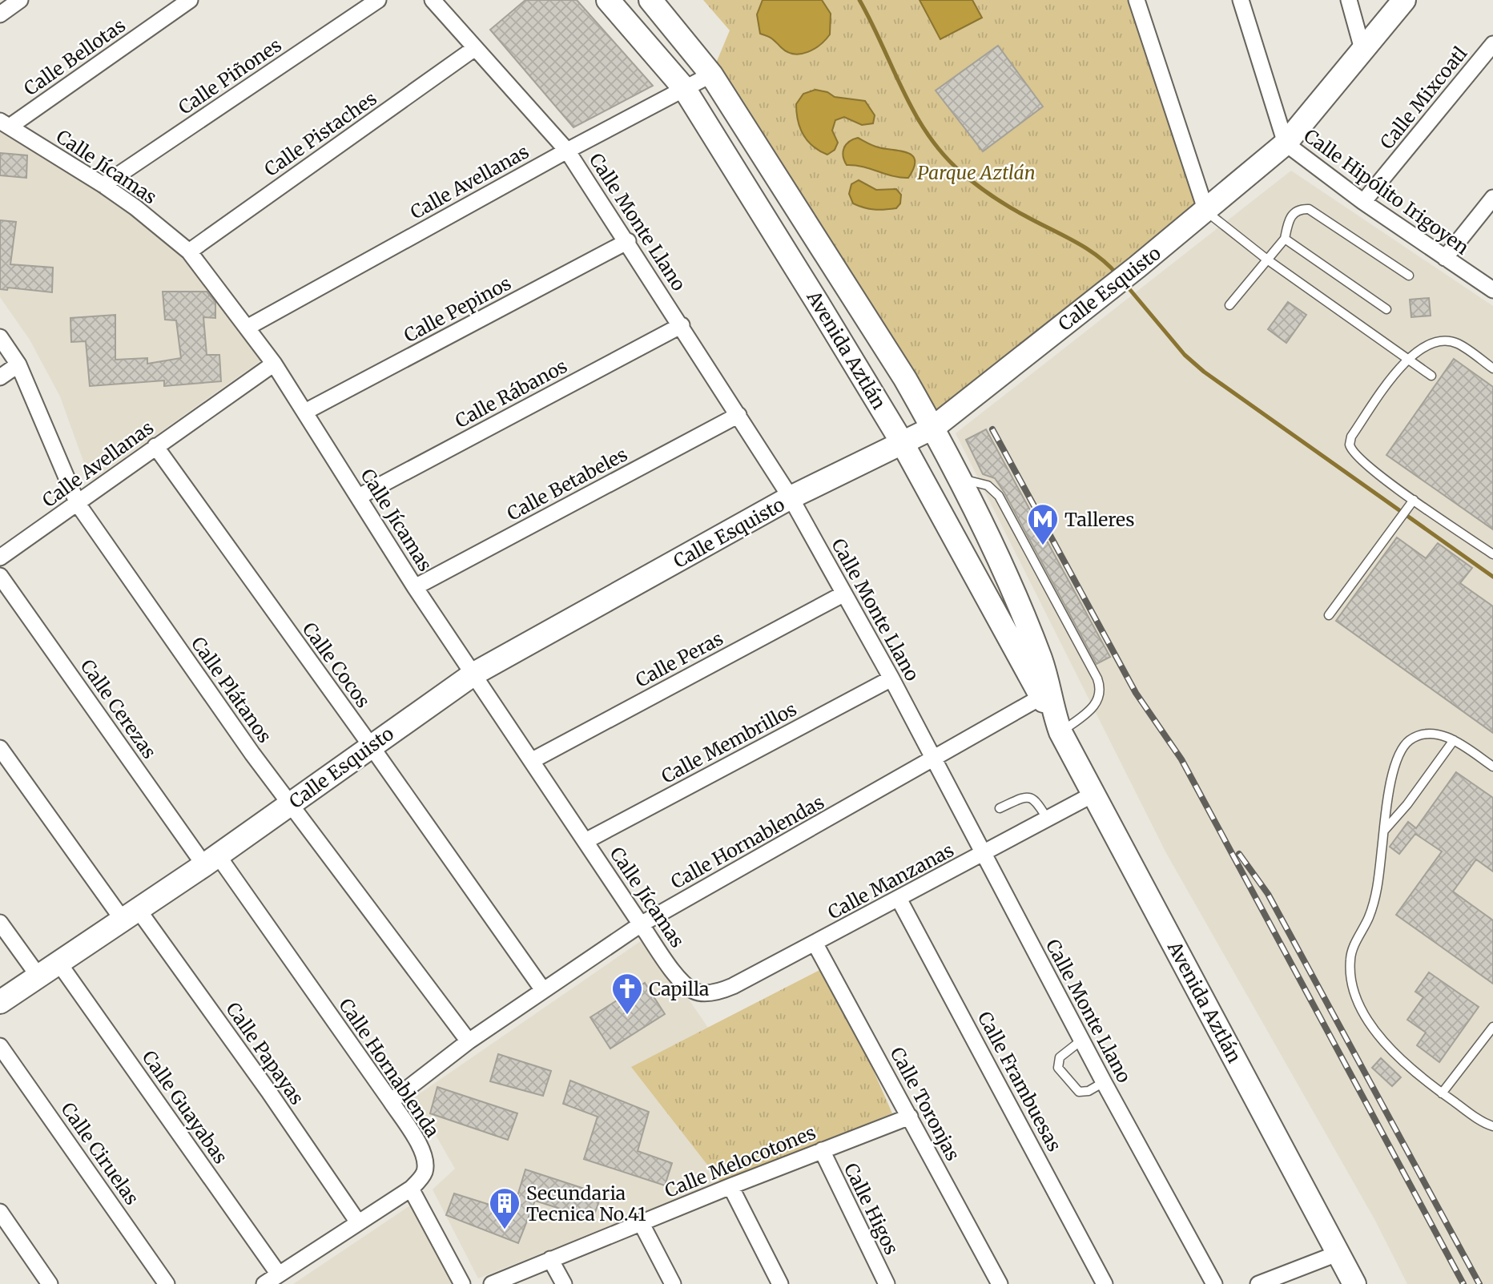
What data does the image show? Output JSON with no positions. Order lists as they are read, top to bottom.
{
  "streets": {
    "main road": ["Calle Esquisto", "Avenida Aztlán"],
    "street": [
      "Calle Bellotas",
      "Calle Piñones",
      "Calle Mixcoatl",
      "Calle Pistaches",
      "Calle Jícamas",
      "Calle Avellanas",
      "Calle Hipólito Irigoyen",
      "Calle Monte Llano",
      "Calle Pepinos",
      "Calle Rábanos",
      "Calle Betabeles",
      "Calle Peras",
      "Calle Cocos",
      "Calle Plátanos",
      "Calle Cerezas",
      "Calle Membrillos",
      "Calle Hornablendas",
      "Calle Manzanas",
      "Calle Papayas",
      "Calle Hornablenda",
      "Calle Frambuesas",
      "Calle Toronjas",
      "Calle Guayabas",
      "Calle Ciruelas",
      "Calle Melocotones",
      "Calle Higos"
    ]
  },
  "crossings": [
    ["Calle Bellotas", "Calle Jícamas"],
    ["Calle Piñones", "Calle Jícamas"],
    ["Calle Mixcoatl", "Calle Hipólito Irigoyen"],
    ["Calle Pistaches", "Calle Jícamas"],
    ["Calle Pistaches", "Calle Monte Llano"],
    ["Calle Jícamas", "Calle Avellanas"],
    ["Calle Jícamas", "Calle Esquisto"],
    ["Calle Jícamas", "Calle Pepinos"],
    ["Calle Jícamas", "Calle Rábanos"],
    ["Calle Jícamas", "Calle Betabeles"],
    ["Calle Jícamas", "Calle Peras"],
    ["Calle Jícamas", "Calle Membrillos"],
    ["Calle Jícamas", "Calle Hornablendas"],
    ["Calle Jícamas", "Calle Manzanas"],
    ["Calle Avellanas", "Calle Monte Llano"],
    ["Calle Avellanas", "Avenida Aztlán"],
    ["Calle Avellanas", "Calle Cocos"],
    ["Calle Avellanas", "Calle Plátanos"],
    ["Calle Hipólito Irigoyen", "Calle Esquisto"],
    ["Calle Monte Llano", "Calle Esquisto"],
    ["Calle Monte Llano", "Calle Pepinos"],
    ["Calle Monte Llano", "Calle Rábanos"],
    ["Calle Monte Llano", "Calle Betabeles"],
    ["Calle Monte Llano", "Calle Peras"],
    ["Calle Monte Llano", "Calle Membrillos"],
    ["Calle Monte Llano", "Calle Hornablendas"],
    ["Calle Monte Llano", "Calle Manzanas"],
    ["Calle Esquisto", "Avenida Aztlán"],
    ["Calle Esquisto", "Calle Cocos"],
    ["Calle Esquisto", "Calle Plátanos"],
    ["Calle Esquisto", "Calle Cerezas"],
    ["Calle Esquisto", "Calle Papayas"],
    ["Calle Esquisto", "Calle Hornablenda"],
    ["Calle Esquisto", "Calle Guayabas"],
    ["Avenida Aztlán", "Calle Hornablendas"],
    ["Avenida Aztlán", "Calle Manzanas"],
    ["Calle Cocos", "Calle Hornablendas"],
    ["Calle Plátanos", "Calle Hornablendas"],
    ["Calle Cerezas", "Calle Hornablenda"],
    ["Calle Hornablendas", "Calle Hornablenda"],
    ["Calle Manzanas", "Calle Frambuesas"],
    ["Calle Manzanas", "Calle Toronjas"],
    ["Calle Papayas", "Calle Hornablenda"],
    ["Calle Hornablenda", "Calle Guayabas"],
    ["Calle Toronjas", "Calle Melocotones"],
    ["Calle Melocotones", "Calle Higos"]
  ],
  "parks": ["Parque Aztlán"],
  "places": {
    "metro station": ["Talleres"],
    "church": ["Capilla"],
    "building": ["Secundaria Tecnica No.41"]
  }
}
